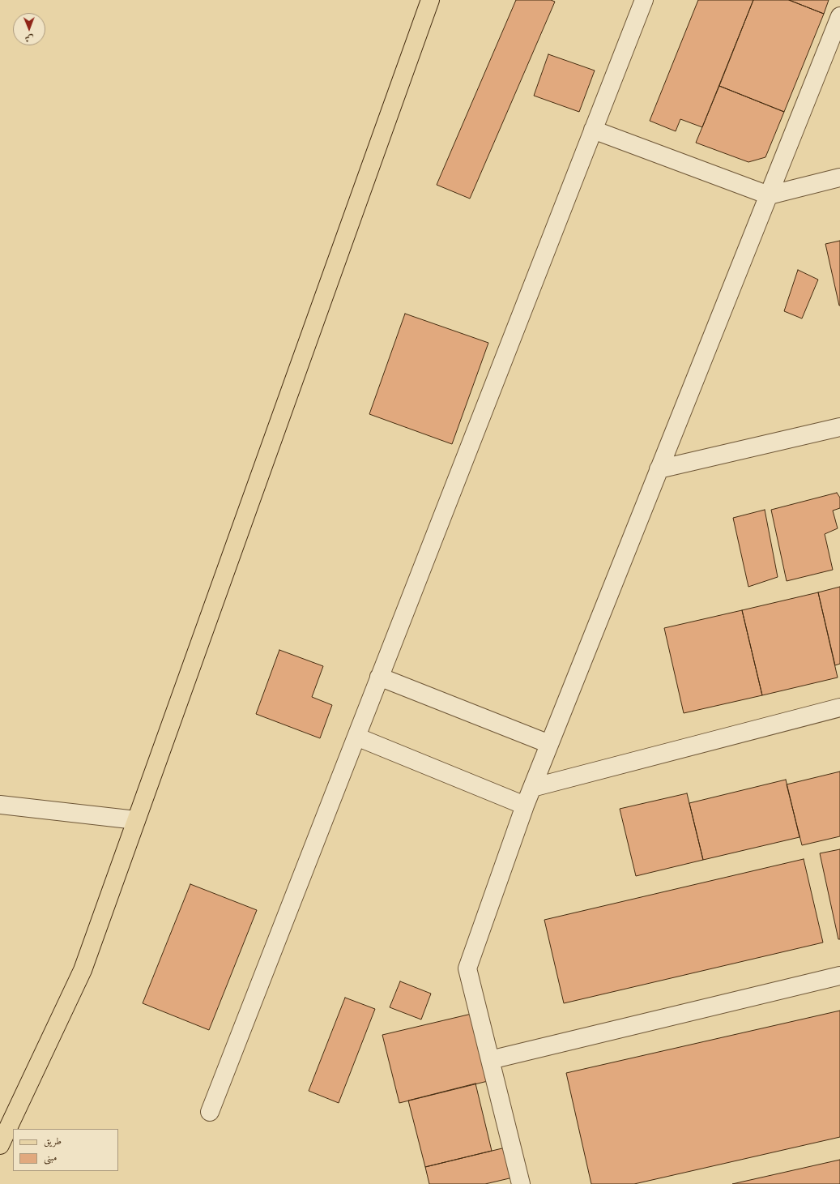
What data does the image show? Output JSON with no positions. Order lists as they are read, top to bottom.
{
  "legend": ["طريق", "مبنى"],
  "north": "bottom"
}
